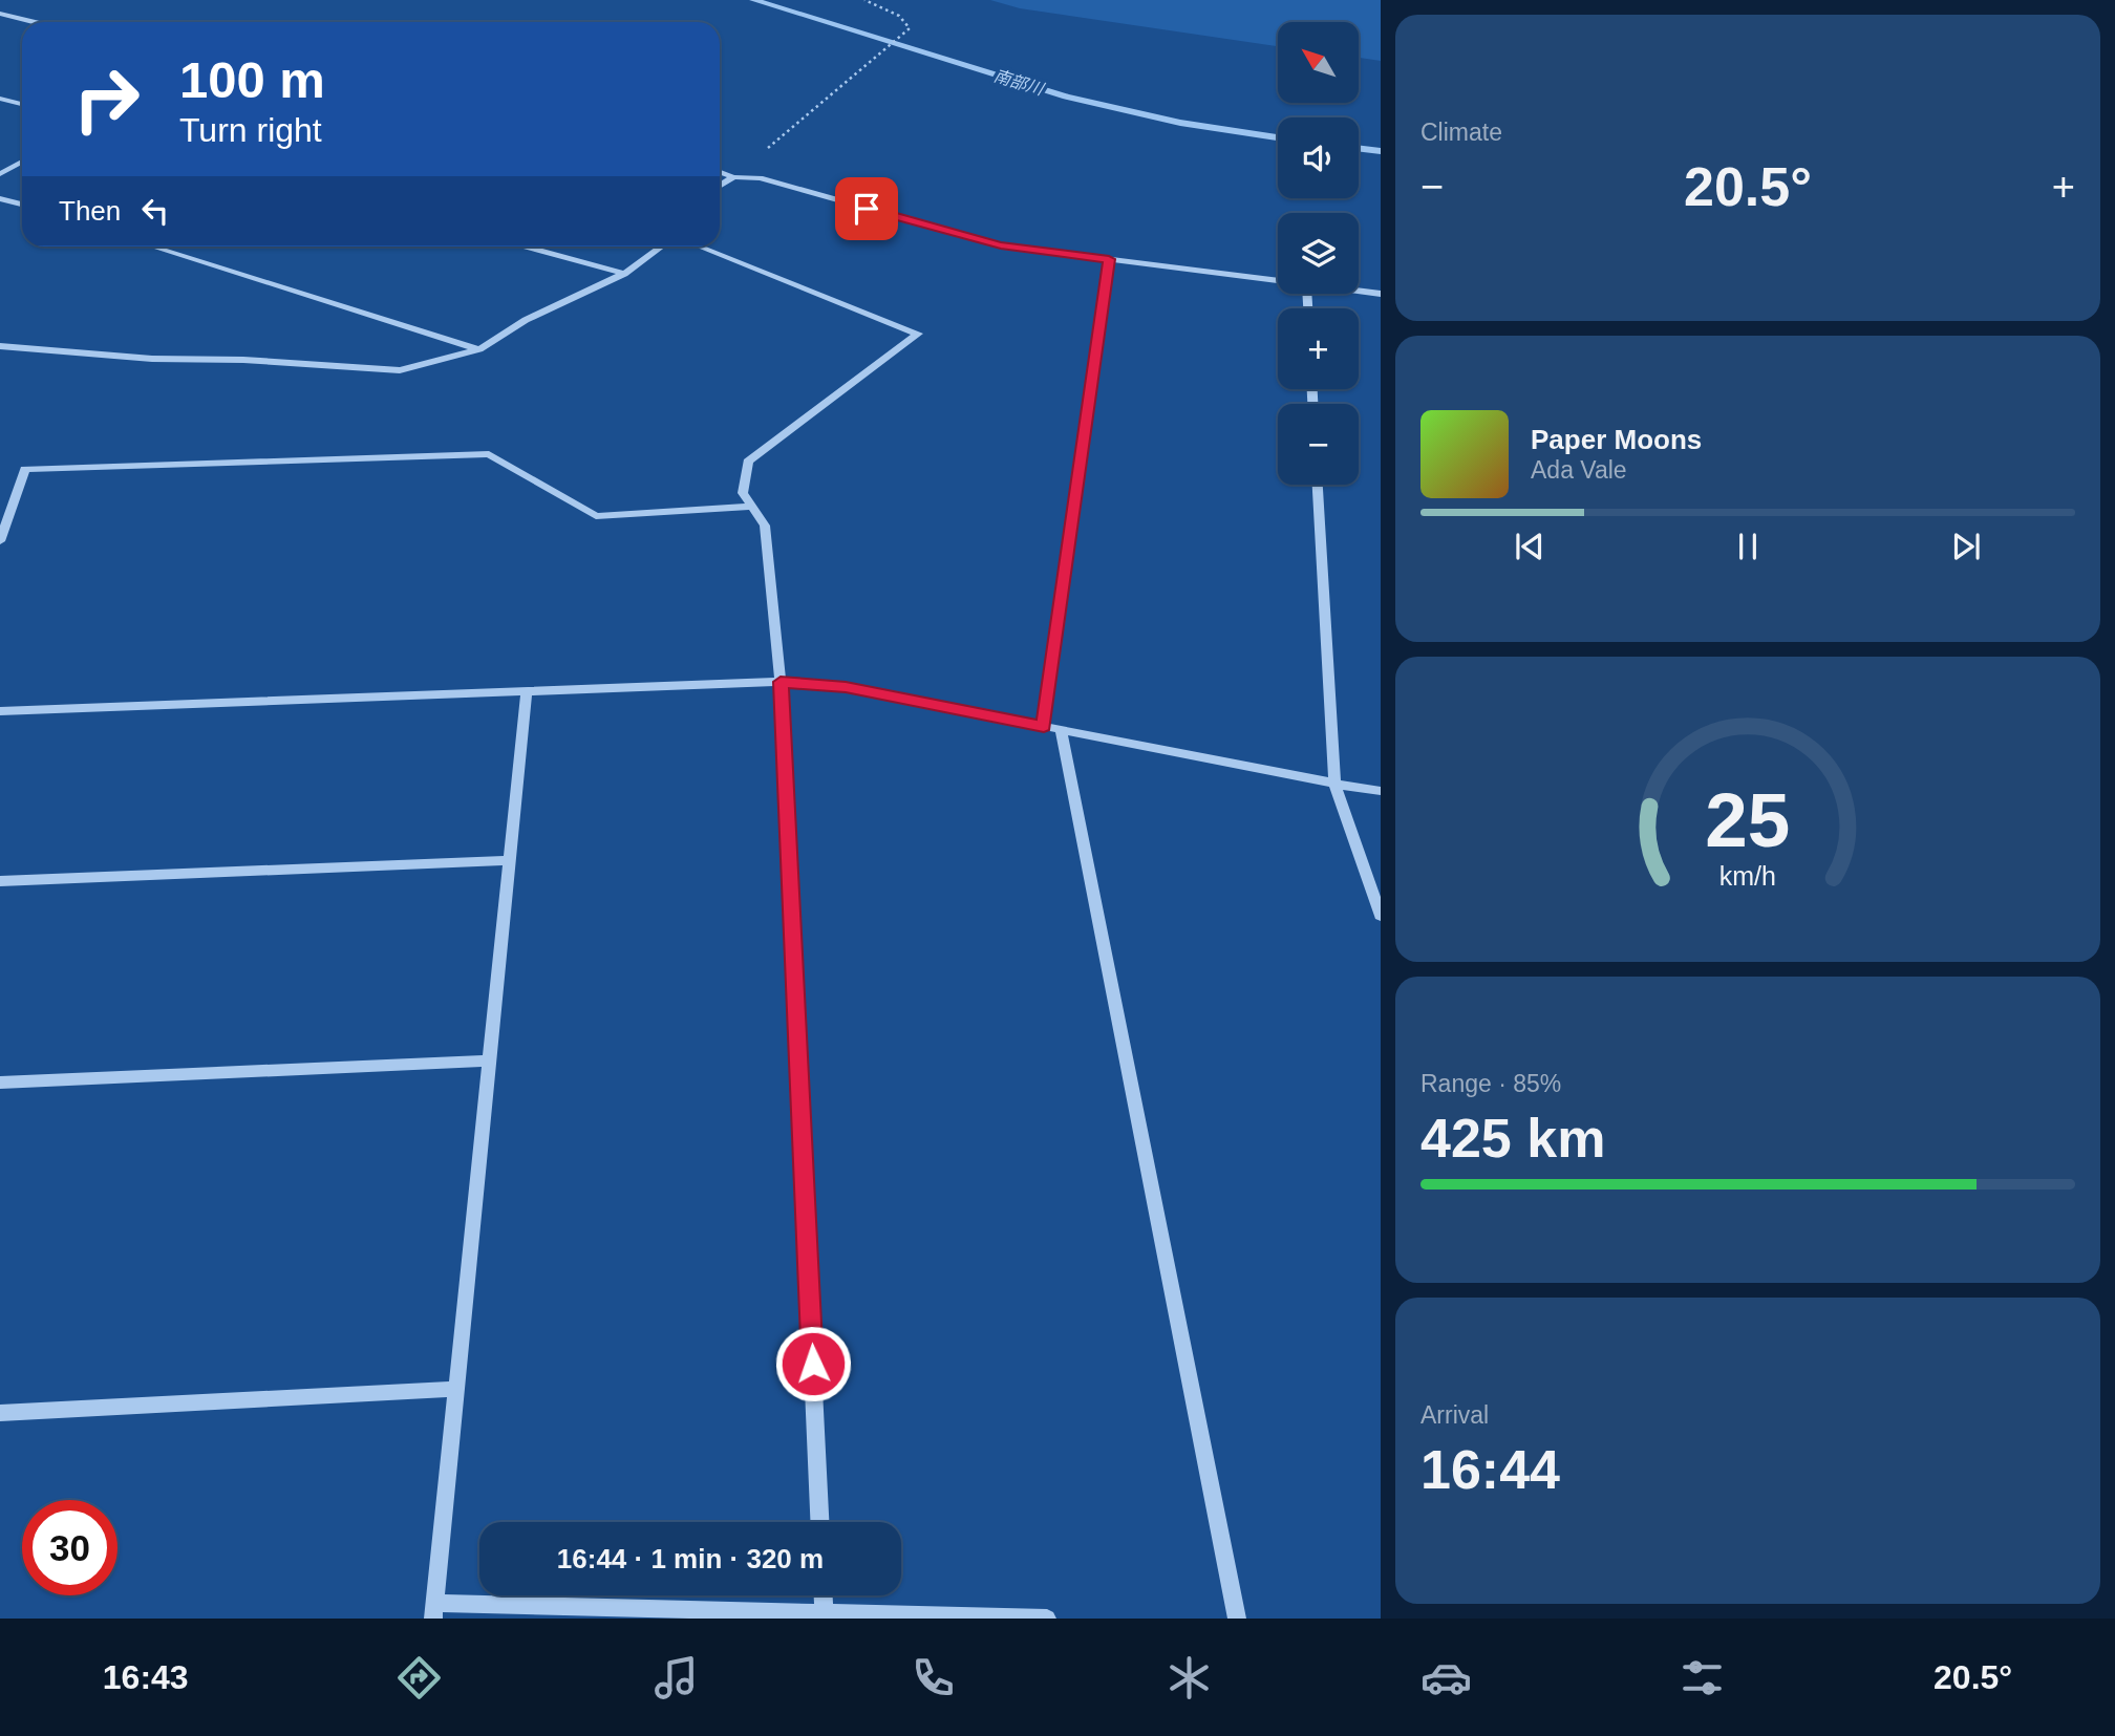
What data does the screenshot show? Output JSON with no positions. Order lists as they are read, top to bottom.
{
  "water": ["南部川"],
  "north": "top left",
  "page": {
    "tile": [
      "Climate",
      ["Range · 85%", "425 km"],
      ["Arrival", "16:44"]
    ],
    "map_buttons": ["+", "−"],
    "turn": ["100 m", "Turn right"],
    "heat": ["−", "20.5°", "+"],
    "then": "Then",
    "song": ["Paper Moons", "Ada Vale"],
    "limit": "30",
    "trip": "16:44 · 1 min · 320 m",
    "tabs": ["16:43", "20.5°"],
    "gauge": ["25", "km/h"]
  }
}
